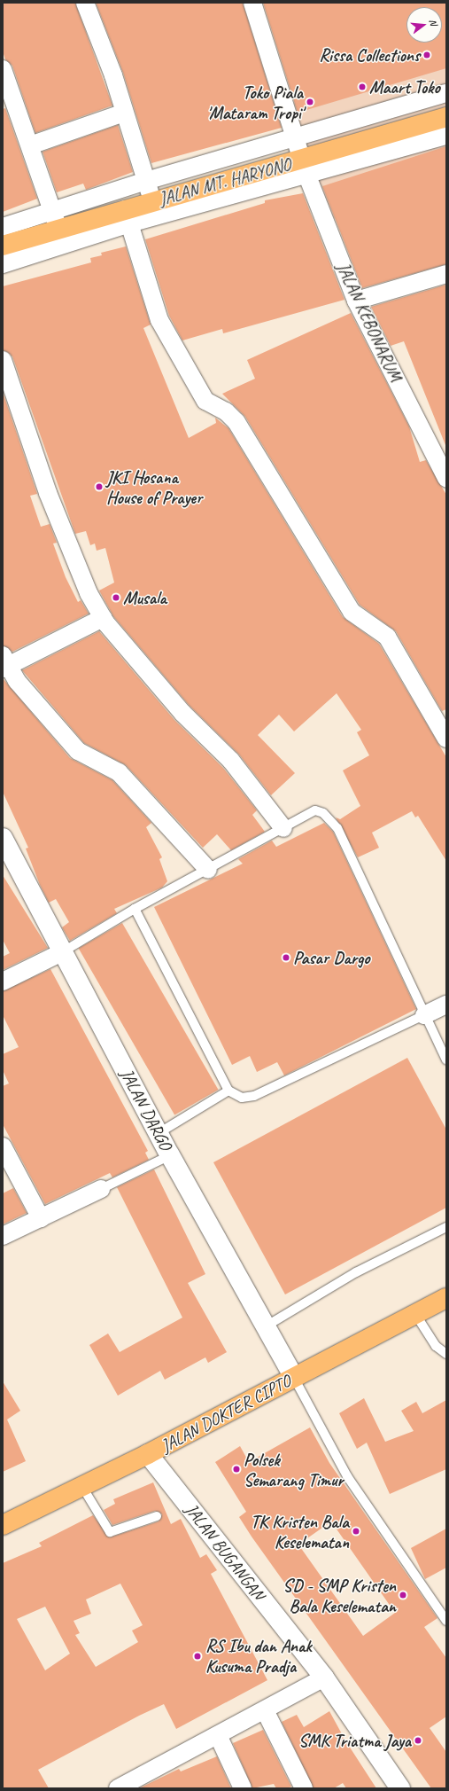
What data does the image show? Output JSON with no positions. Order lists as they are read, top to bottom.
{
  "streets": {
    "main road": ["JALAN MT. HARYONO", "JALAN DOKTER CIPTO"],
    "street": ["JALAN KEBONARUM", "JALAN DARGO", "JALAN BUGANGAN"]
  },
  "crossings": [
    ["JALAN MT. HARYONO", "JALAN KEBONARUM"],
    ["JALAN DARGO", "JALAN DOKTER CIPTO"],
    ["JALAN DOKTER CIPTO", "JALAN BUGANGAN"]
  ],
  "places": [
    "Rissa Collections",
    "Maart Toko",
    "Toko Piala 'Mataram Tropi'",
    "JKI Hosana House of Prayer",
    "Musala",
    "Pasar Dargo",
    "Polsek Semarang Timur",
    "TK Kristen Bala Keselematan",
    "SD - SMP Kristen Bala Keselematan",
    "RS Ibu dan Anak Kusuma Pradja",
    "SMK Triatma Jaya"
  ],
  "north": "right"
}
